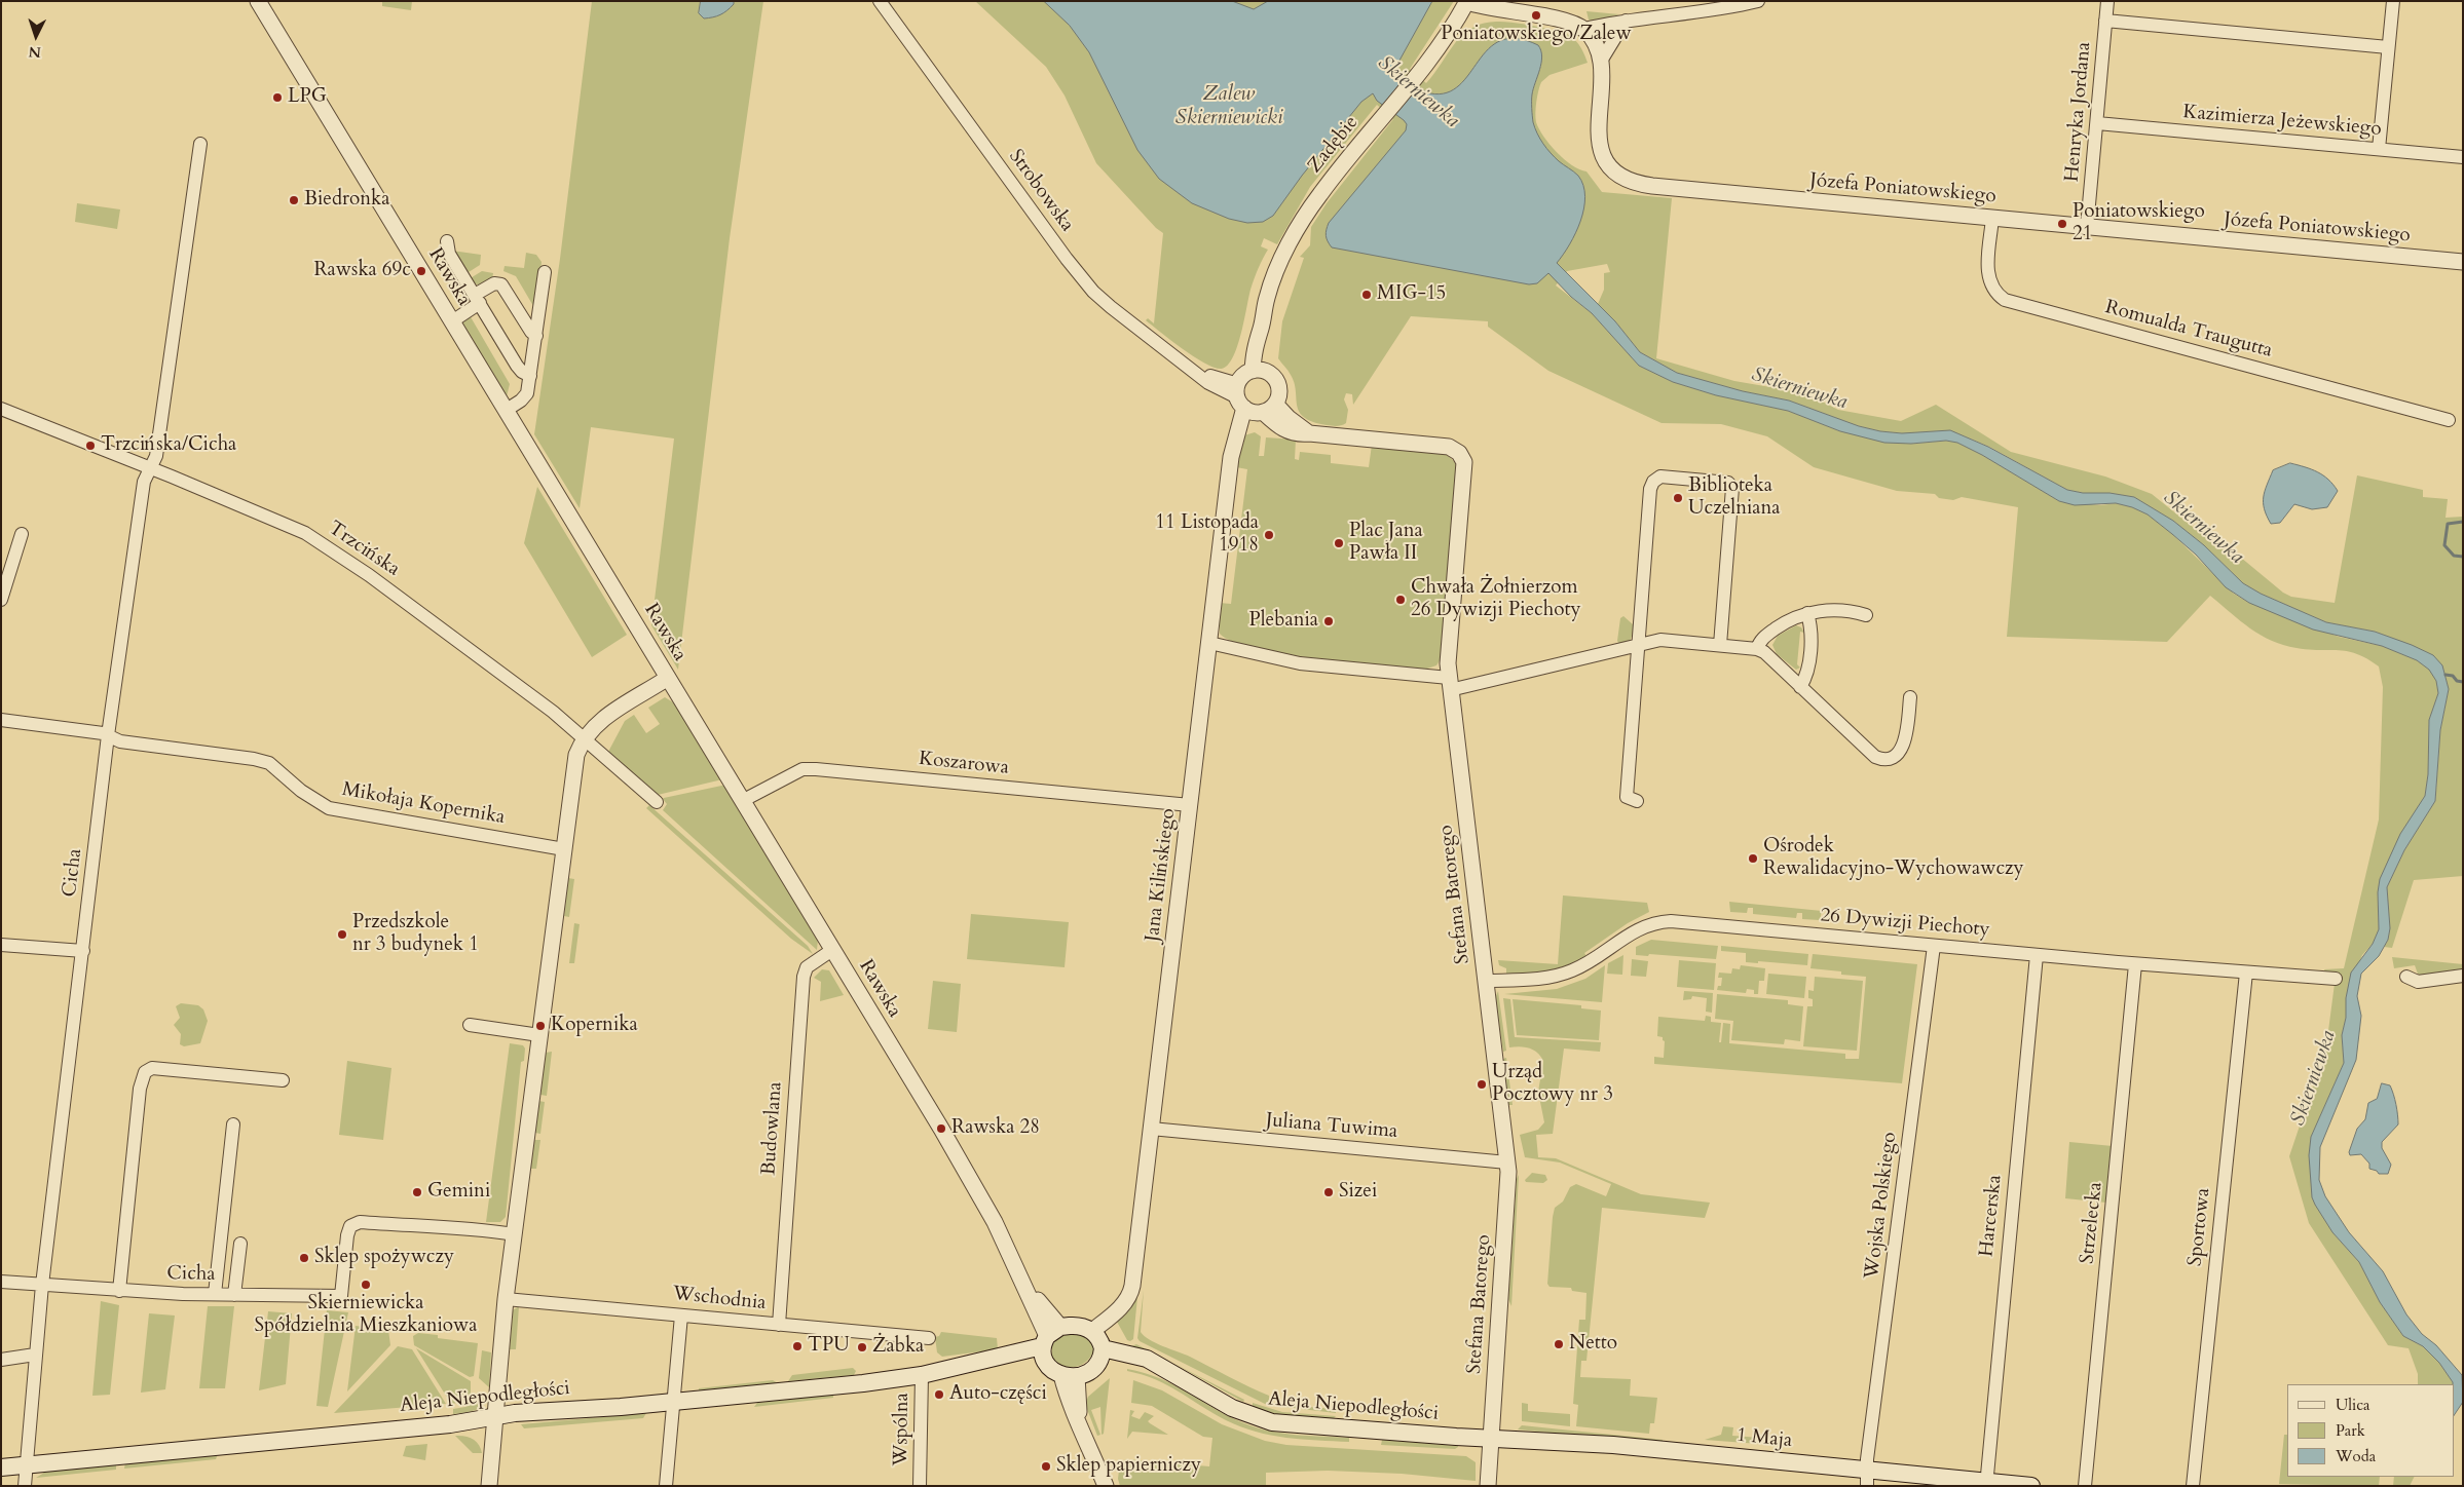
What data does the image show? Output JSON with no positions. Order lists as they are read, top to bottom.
{
  "streets": {
    "main road": ["Aleja Niepodległości", "1 Maja"],
    "street": [
      "Henryka Jordana",
      "Kazimierza Jeżewskiego",
      "Zadębie",
      "Józefa Poniatowskiego",
      "Strobowska",
      "Rawska",
      "Romualda Traugutta",
      "Trzcińska",
      "Koszarowa",
      "Mikołaja Kopernika",
      "Cicha",
      "Jana Kilińskiego",
      "Stefana Batorego",
      "26 Dywizji Piechoty",
      "Juliana Tuwima",
      "Budowlana",
      "Wojska Polskiego",
      "Harcerska",
      "Strzelecka",
      "Sportowa",
      "Wschodnia",
      "Wspólna"
    ]
  },
  "crossings": [
    ["Henryka Jordana", "Kazimierza Jeżewskiego"],
    ["Henryka Jordana", "Józefa Poniatowskiego"],
    ["Zadębie", "Strobowska"],
    ["Zadębie", "Jana Kilińskiego"],
    ["Zadębie", "Stefana Batorego"],
    ["Józefa Poniatowskiego", "Romualda Traugutta"],
    ["Strobowska", "Jana Kilińskiego"],
    ["Strobowska", "Stefana Batorego"],
    ["Rawska", "Koszarowa"],
    ["Rawska", "Jana Kilińskiego"],
    ["Rawska", "Budowlana"],
    ["Rawska", "Aleja Niepodległości"],
    ["Trzcińska", "Cicha"],
    ["Koszarowa", "Jana Kilińskiego"],
    ["Mikołaja Kopernika", "Cicha"],
    ["Cicha", "Aleja Niepodległości"],
    ["Jana Kilińskiego", "Stefana Batorego"],
    ["Jana Kilińskiego", "Juliana Tuwima"],
    ["Jana Kilińskiego", "Aleja Niepodległości"],
    ["Stefana Batorego", "26 Dywizji Piechoty"],
    ["Stefana Batorego", "Juliana Tuwima"],
    ["Stefana Batorego", "Aleja Niepodległości"],
    ["Stefana Batorego", "1 Maja"],
    ["26 Dywizji Piechoty", "Wojska Polskiego"],
    ["26 Dywizji Piechoty", "Harcerska"],
    ["26 Dywizji Piechoty", "Strzelecka"],
    ["26 Dywizji Piechoty", "Sportowa"],
    ["Budowlana", "Wschodnia"],
    ["Wojska Polskiego", "1 Maja"],
    ["Harcerska", "1 Maja"],
    ["Aleja Niepodległości", "Wspólna"],
    ["Aleja Niepodległości", "1 Maja"]
  ],
  "water": ["Skierniewka", "Zalew Skierniewicki"],
  "places": [
    "Poniatowskiego/Zalew",
    "LPG",
    "Biedronka",
    "Poniatowskiego 21",
    "Rawska 69c",
    "MIG-15",
    "Trzcińska/Cicha",
    "Biblioteka Uczelniana",
    "11 Listopada 1918",
    "Plac Jana Pawła II",
    "Chwała Żołnierzom 26 Dywizji Piechoty",
    "Plebania",
    "Ośrodek Rewalidacyjno-Wychowawczy",
    "Przedszkole nr 3 budynek 1",
    "Kopernika",
    "Urząd Pocztowy nr 3",
    "Rawska 28",
    "Gemini",
    "Sizei",
    "Sklep spożywczy",
    "Skierniewicka Spółdzielnia Mieszkaniowa",
    "Netto",
    "TPU",
    "Żabka",
    "Auto-części",
    "Sklep papierniczy"
  ],
  "legend": ["Ulica", "Park", "Woda"],
  "north": "bottom"
}
